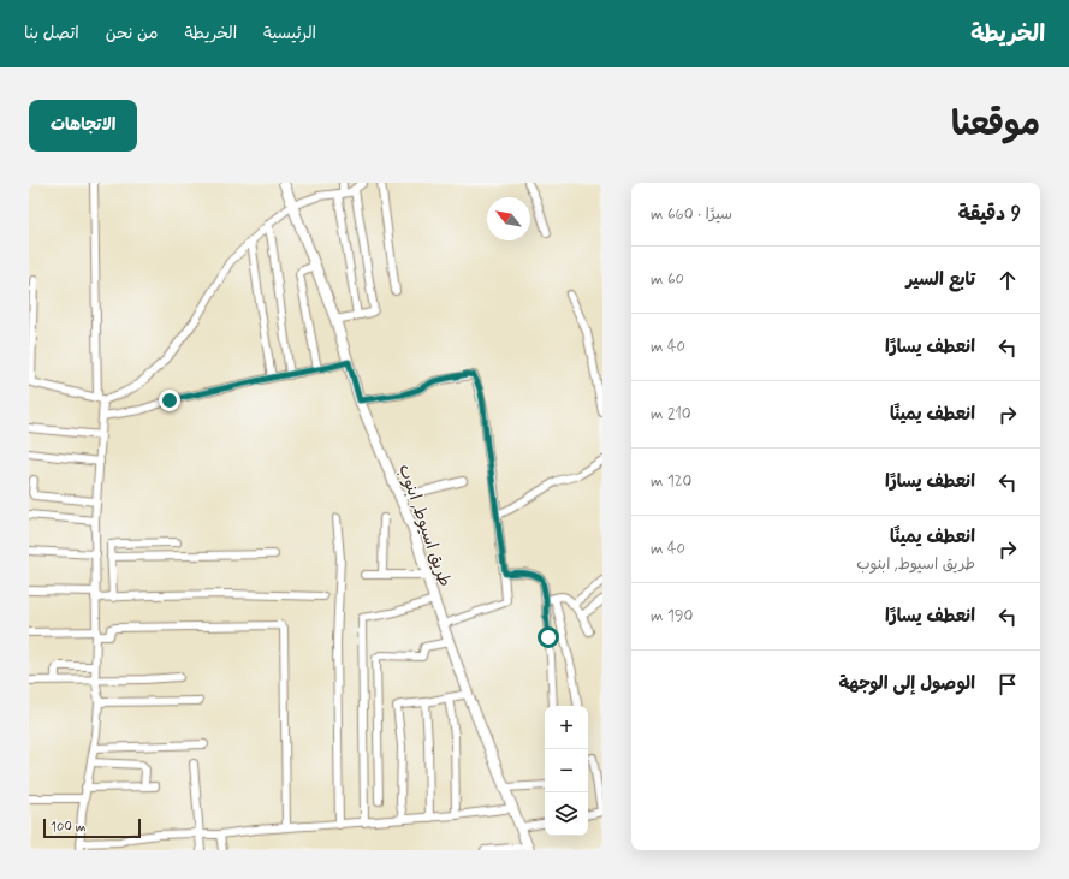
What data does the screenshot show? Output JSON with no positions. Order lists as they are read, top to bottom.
{
  "streets": {
    "street": ["طريق اسيوط, ابنوب"]
  },
  "scale_bar": "100 m",
  "north": "top left",
  "page": {
    "header": "الخريطة",
    "nav": [
      "الرئيسية",
      "الخريطة",
      "من نحن",
      "اتصل بنا"
    ],
    "title": "موقعنا",
    "buttons": "الاتجاهات",
    "heading": ["9 دقيقة", "سيرًا · 660 m"],
    "list": [
      ["تابع السير", "60 m"],
      ["انعطف يسارًا", "40 m"],
      ["انعطف يمينًا", "210 m"],
      ["انعطف يسارًا", "120 m"],
      ["انعطف يمينًا", "طريق اسيوط, ابنوب", "40 m"],
      ["انعطف يسارًا", "190 m"],
      "الوصول إلى الوجهة"
    ],
    "map_buttons": ["+", "−"],
    "scale": "100 m"
  }
}
